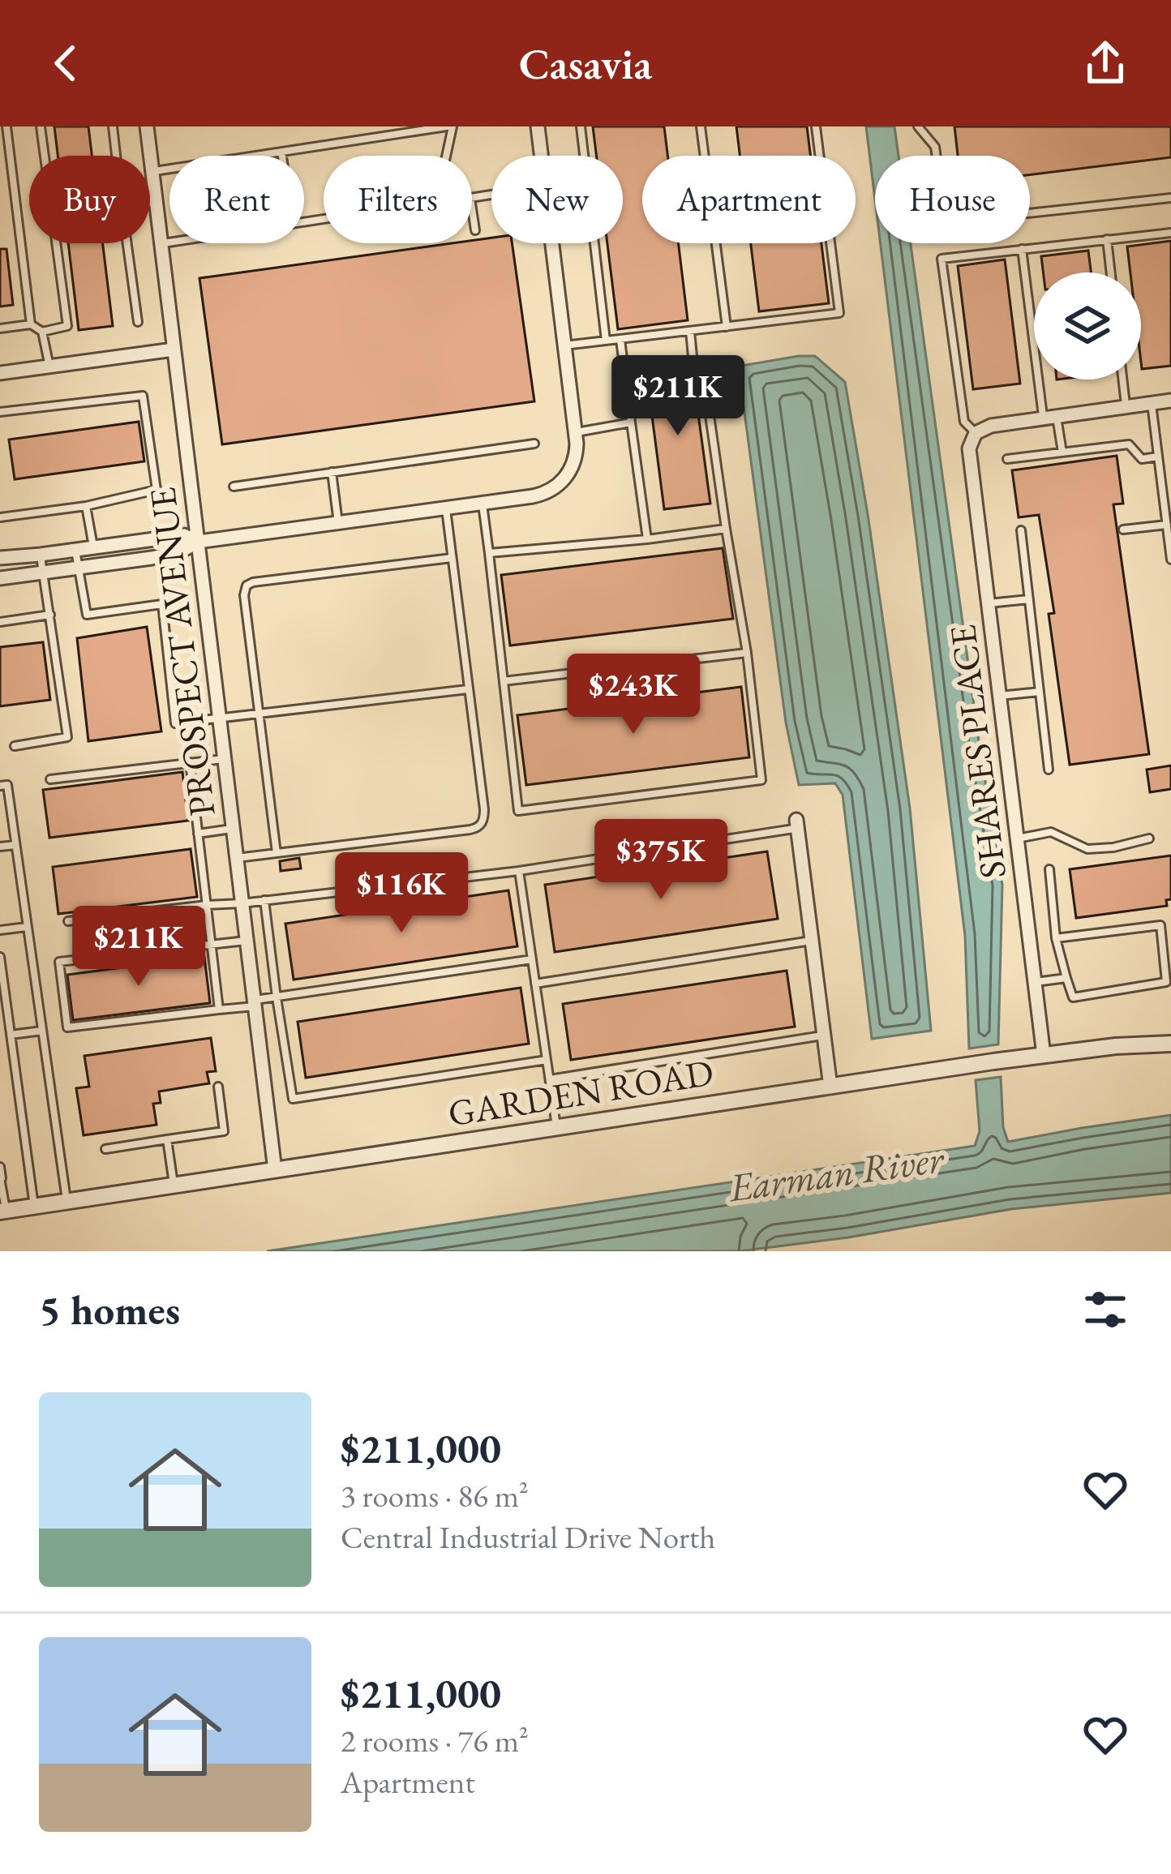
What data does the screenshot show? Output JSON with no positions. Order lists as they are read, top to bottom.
{
  "streets": {
    "street": ["PROSPECT AVENUE", "SHARES PLACE", "GARDEN ROAD"]
  },
  "crossings": [
    ["PROSPECT AVENUE", "GARDEN ROAD"],
    ["SHARES PLACE", "GARDEN ROAD"]
  ],
  "water": ["Earman River"],
  "page": {
    "header": "Casavia",
    "chip": [
      "Buy",
      "Rent",
      "Filters",
      "New",
      "Apartment",
      "House"
    ],
    "price": [
      "$211K",
      "$243K",
      "$375K",
      "$116K",
      "$211K"
    ],
    "heading": "5 homes",
    "list": [
      {
        "name": "$211,000",
        "note": "3 rooms · 86 m² · Central Industrial Drive North"
      },
      {
        "name": "$211,000",
        "note": "2 rooms · 76 m² · Apartment"
      }
    ]
  }
}
